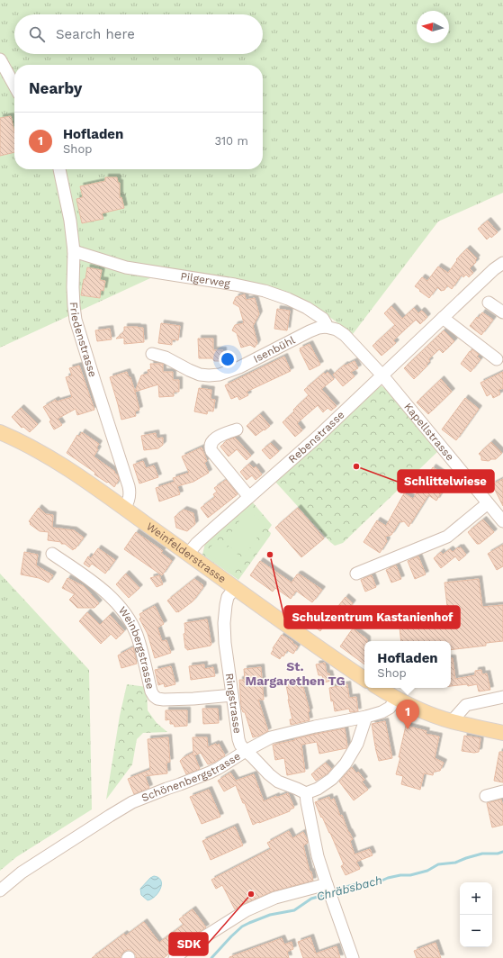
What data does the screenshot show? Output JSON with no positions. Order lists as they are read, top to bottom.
{
  "streets": {
    "main road": ["Weinfelderstrasse"],
    "street": [
      "Pilgerweg",
      "Friedenstrasse",
      "Isenbühl",
      "Kapellstrasse",
      "Rebenstrasse",
      "Weinbergstrasse",
      "Ringstrasse",
      "Schönenbergstrasse"
    ]
  },
  "crossings": [
    ["Pilgerweg", "Friedenstrasse"],
    ["Pilgerweg", "Isenbühl"],
    ["Friedenstrasse", "Weinfelderstrasse"],
    ["Kapellstrasse", "Rebenstrasse"],
    ["Rebenstrasse", "Weinfelderstrasse"],
    ["Weinfelderstrasse", "Ringstrasse"],
    ["Weinbergstrasse", "Ringstrasse"],
    ["Ringstrasse", "Schönenbergstrasse"]
  ],
  "districts": ["St. Margarethen TG"],
  "water": ["Chräbsbach"],
  "places": ["Schlittelwiese", "Schulzentrum Kastanienhof", "SDK"],
  "north": "left",
  "page": {
    "search": "Search here",
    "heading": "Nearby",
    "list": [
      {
        "mark": "1",
        "name": "Hofladen",
        "note": "Shop",
        "value": "310 m"
      }
    ],
    "popup": ["Hofladen", "Shop"],
    "pins": "1",
    "map_buttons": ["+", "−"]
  }
}
